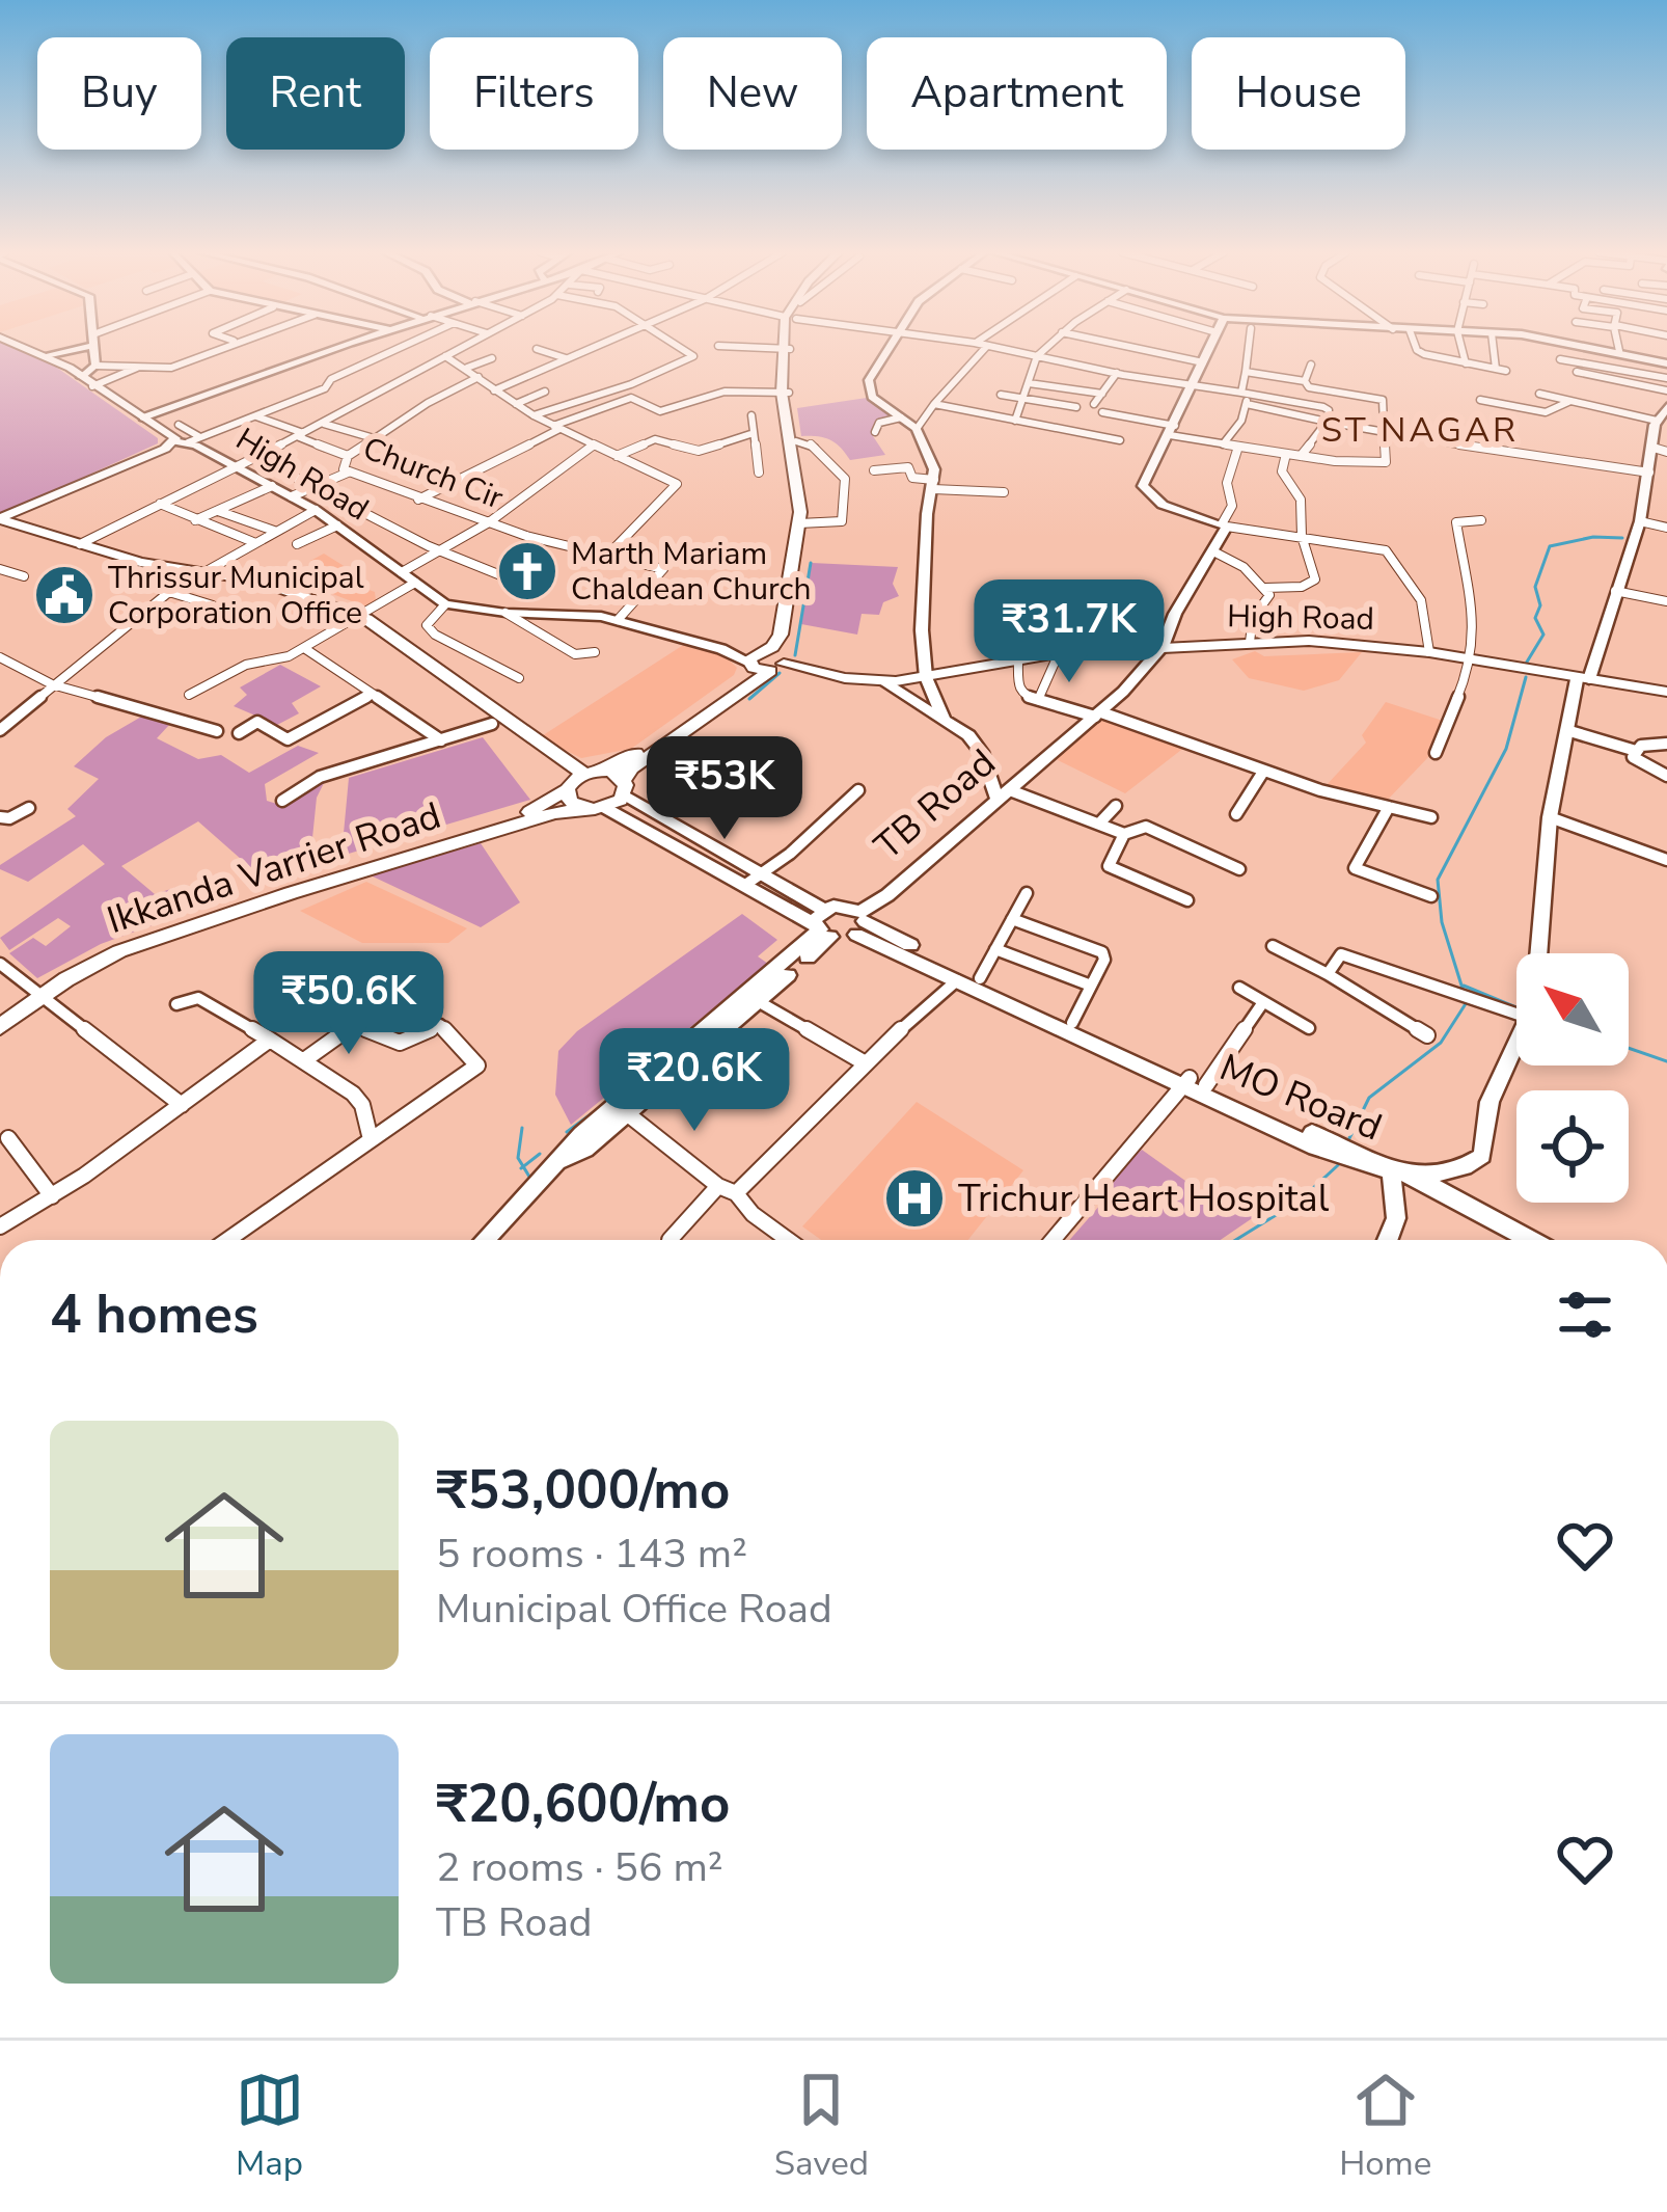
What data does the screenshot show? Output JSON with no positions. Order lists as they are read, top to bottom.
{
  "streets": {
    "main road": ["High Road", "Ikkanda Varrier Road"],
    "street": ["Church Cir", "TB Road", "MO Roard"]
  },
  "crossings": [
    ["Church Cir", "High Road"],
    ["High Road", "TB Road"],
    ["High Road", "Ikkanda Varrier Road"],
    ["High Road", "MO Roard"],
    ["TB Road", "MO Roard"]
  ],
  "districts": ["ST NAGAR"],
  "places": {
    "church": ["Marth Mariam Chaldean Church"],
    "public building": ["Thrissur Municipal Corporation Office"],
    "hospital": ["Trichur Heart Hospital"]
  },
  "north": "top left",
  "page": {
    "chip": [
      "Buy",
      "Rent",
      "Filters",
      "New",
      "Apartment",
      "House"
    ],
    "price": [
      "₹31.7K",
      "₹53K",
      "₹50.6K",
      "₹20.6K"
    ],
    "heading": "4 homes",
    "list": [
      {
        "name": "₹53,000/mo",
        "note": "5 rooms · 143 m² · Municipal Office Road"
      },
      {
        "name": "₹20,600/mo",
        "note": "2 rooms · 56 m² · TB Road"
      }
    ],
    "tabs": ["Map", "Saved", "Home"]
  }
}
